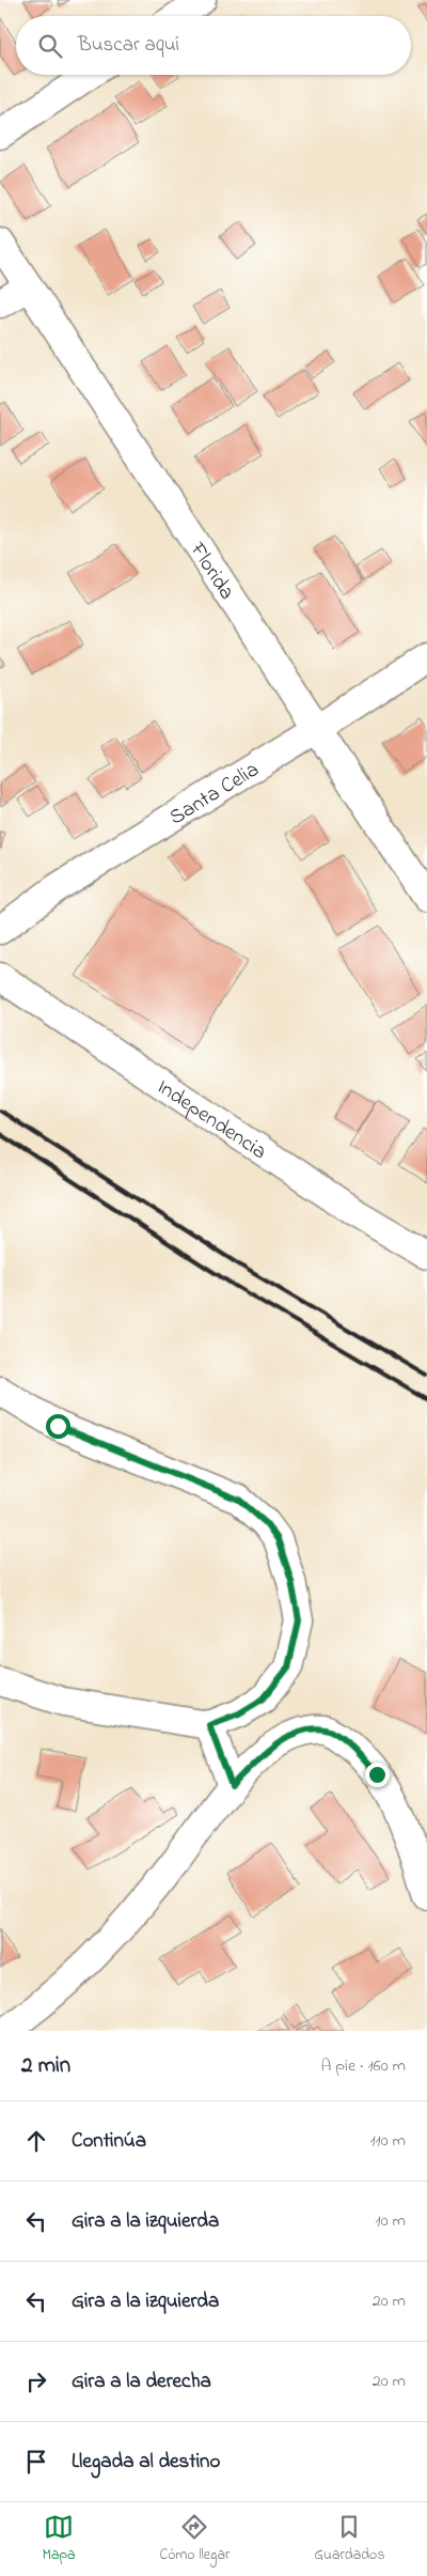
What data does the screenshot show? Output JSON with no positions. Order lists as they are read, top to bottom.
{
  "streets": {
    "street": ["Florida", "Santa Celia", "Independencia"]
  },
  "crossings": [
    ["Florida", "Santa Celia"]
  ],
  "page": {
    "search": "Buscar aquí",
    "heading": ["2 min", "A pie · 160 m"],
    "list": [
      ["Continúa", "110 m"],
      ["Gira a la izquierda", "10 m"],
      ["Gira a la izquierda", "20 m"],
      ["Gira a la derecha", "20 m"],
      "Llegada al destino"
    ],
    "nav": ["Mapa", "Cómo llegar", "Guardados"]
  }
}
